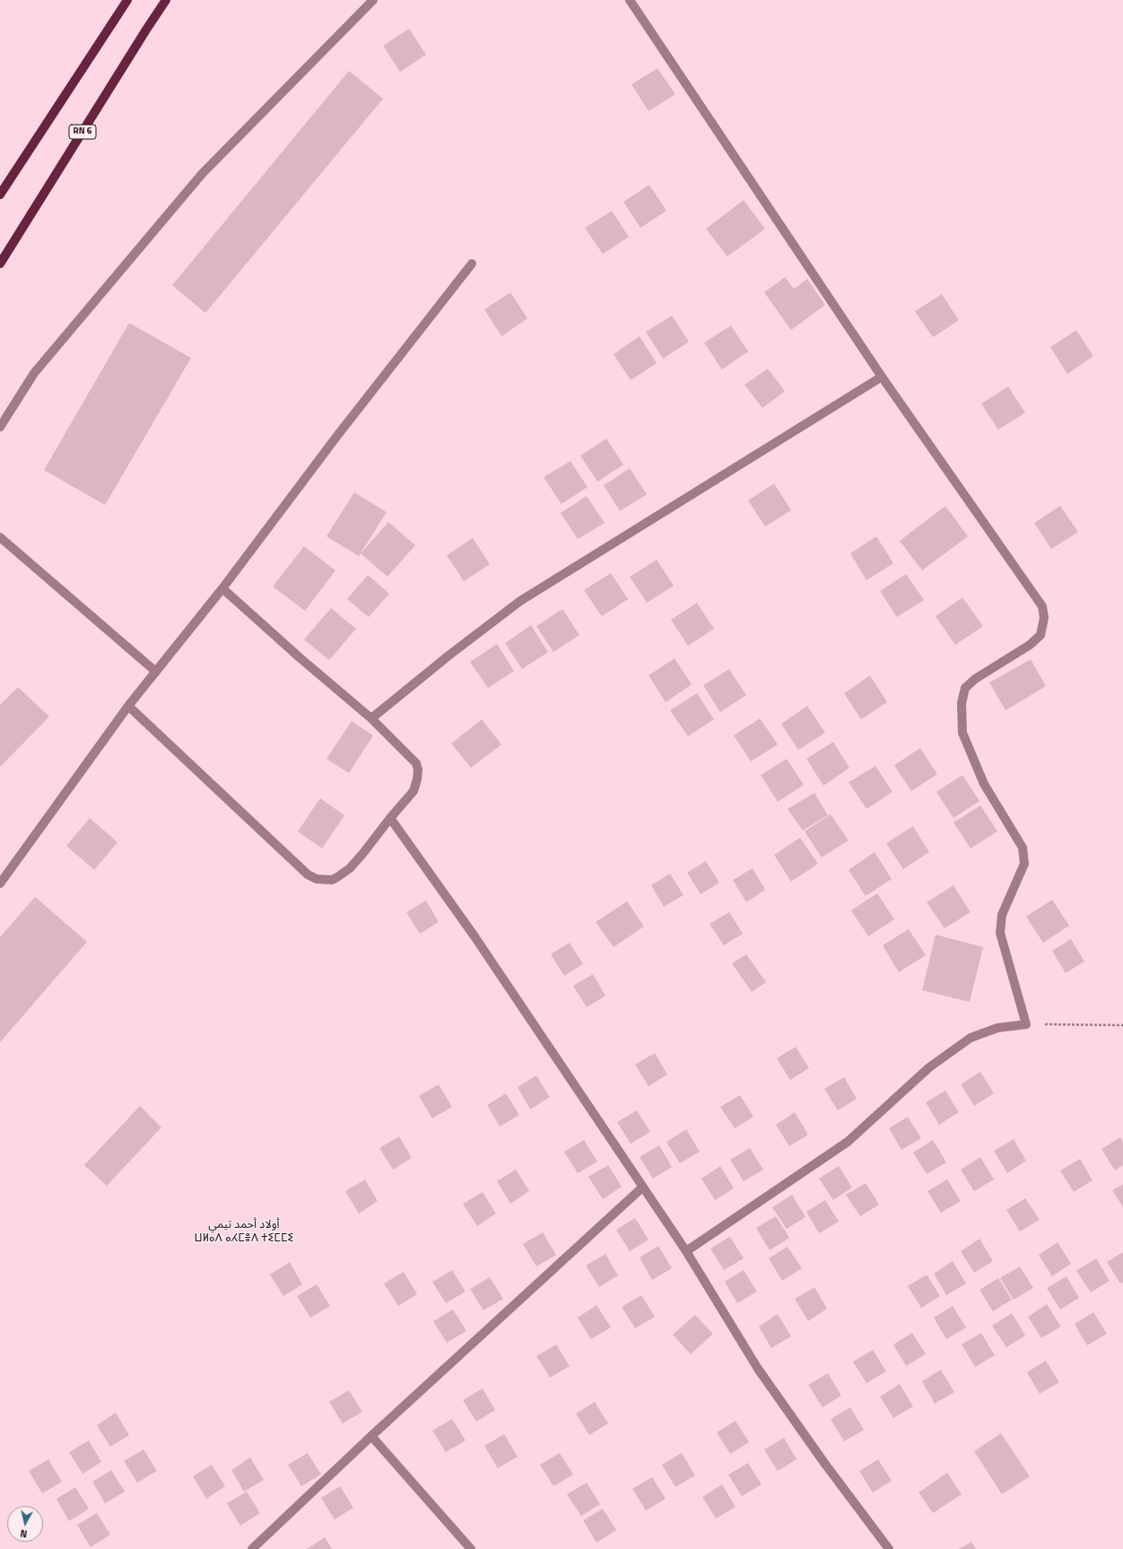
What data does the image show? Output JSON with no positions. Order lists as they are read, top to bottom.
{
  "streets": {
    "main road": ["RN 6"]
  },
  "districts": ["أولاد أحمد تيمي ⵡⵍⴰⴷ ⴰⵃⵎⴻⴷ ⵜⵉⵎⵎⵉ"],
  "north": "bottom"
}
